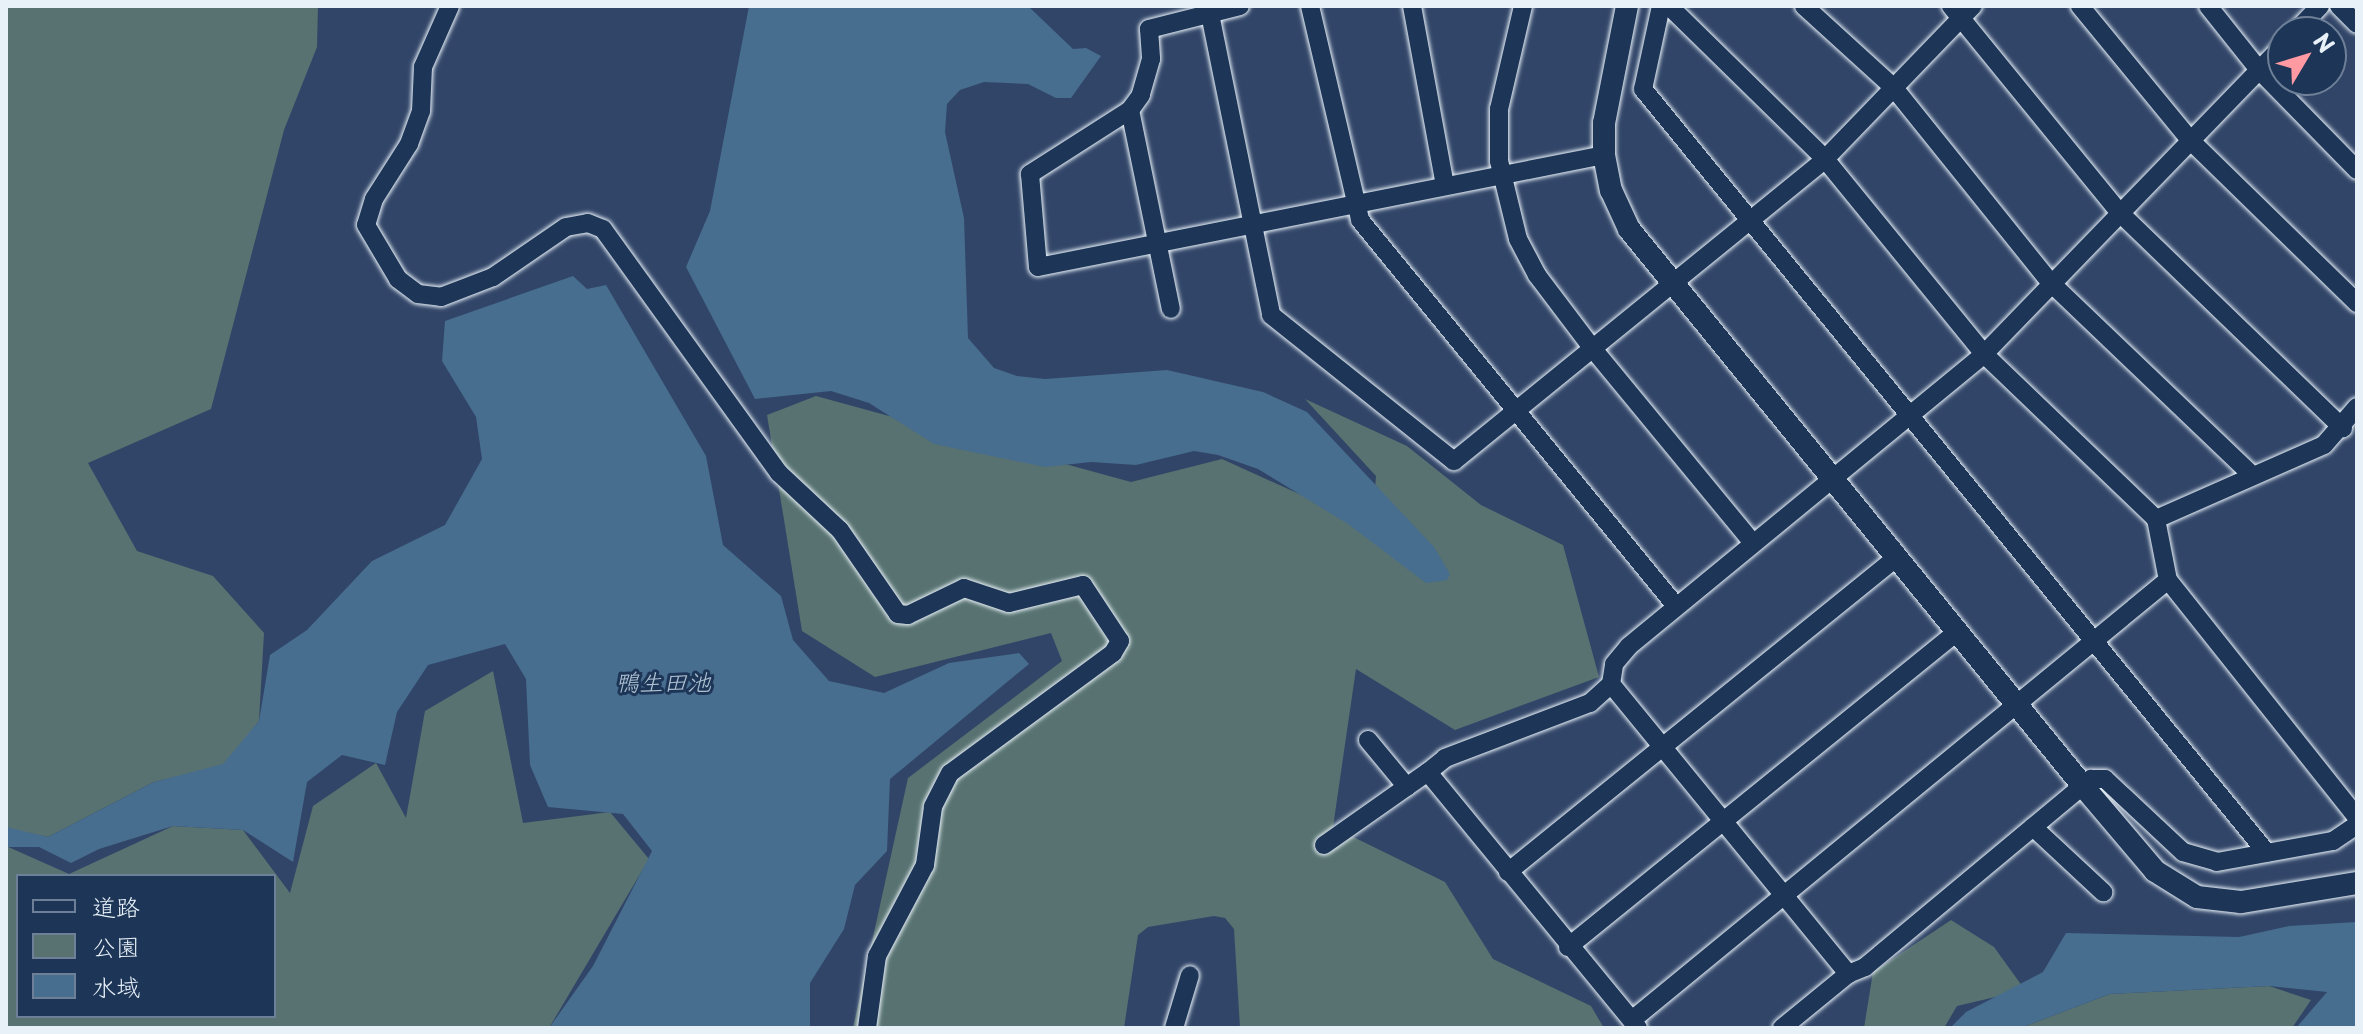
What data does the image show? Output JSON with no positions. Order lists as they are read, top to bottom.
{
  "water": ["鴨生田池"],
  "legend": ["道路", "公園", "水域"],
  "north": "top right"
}
